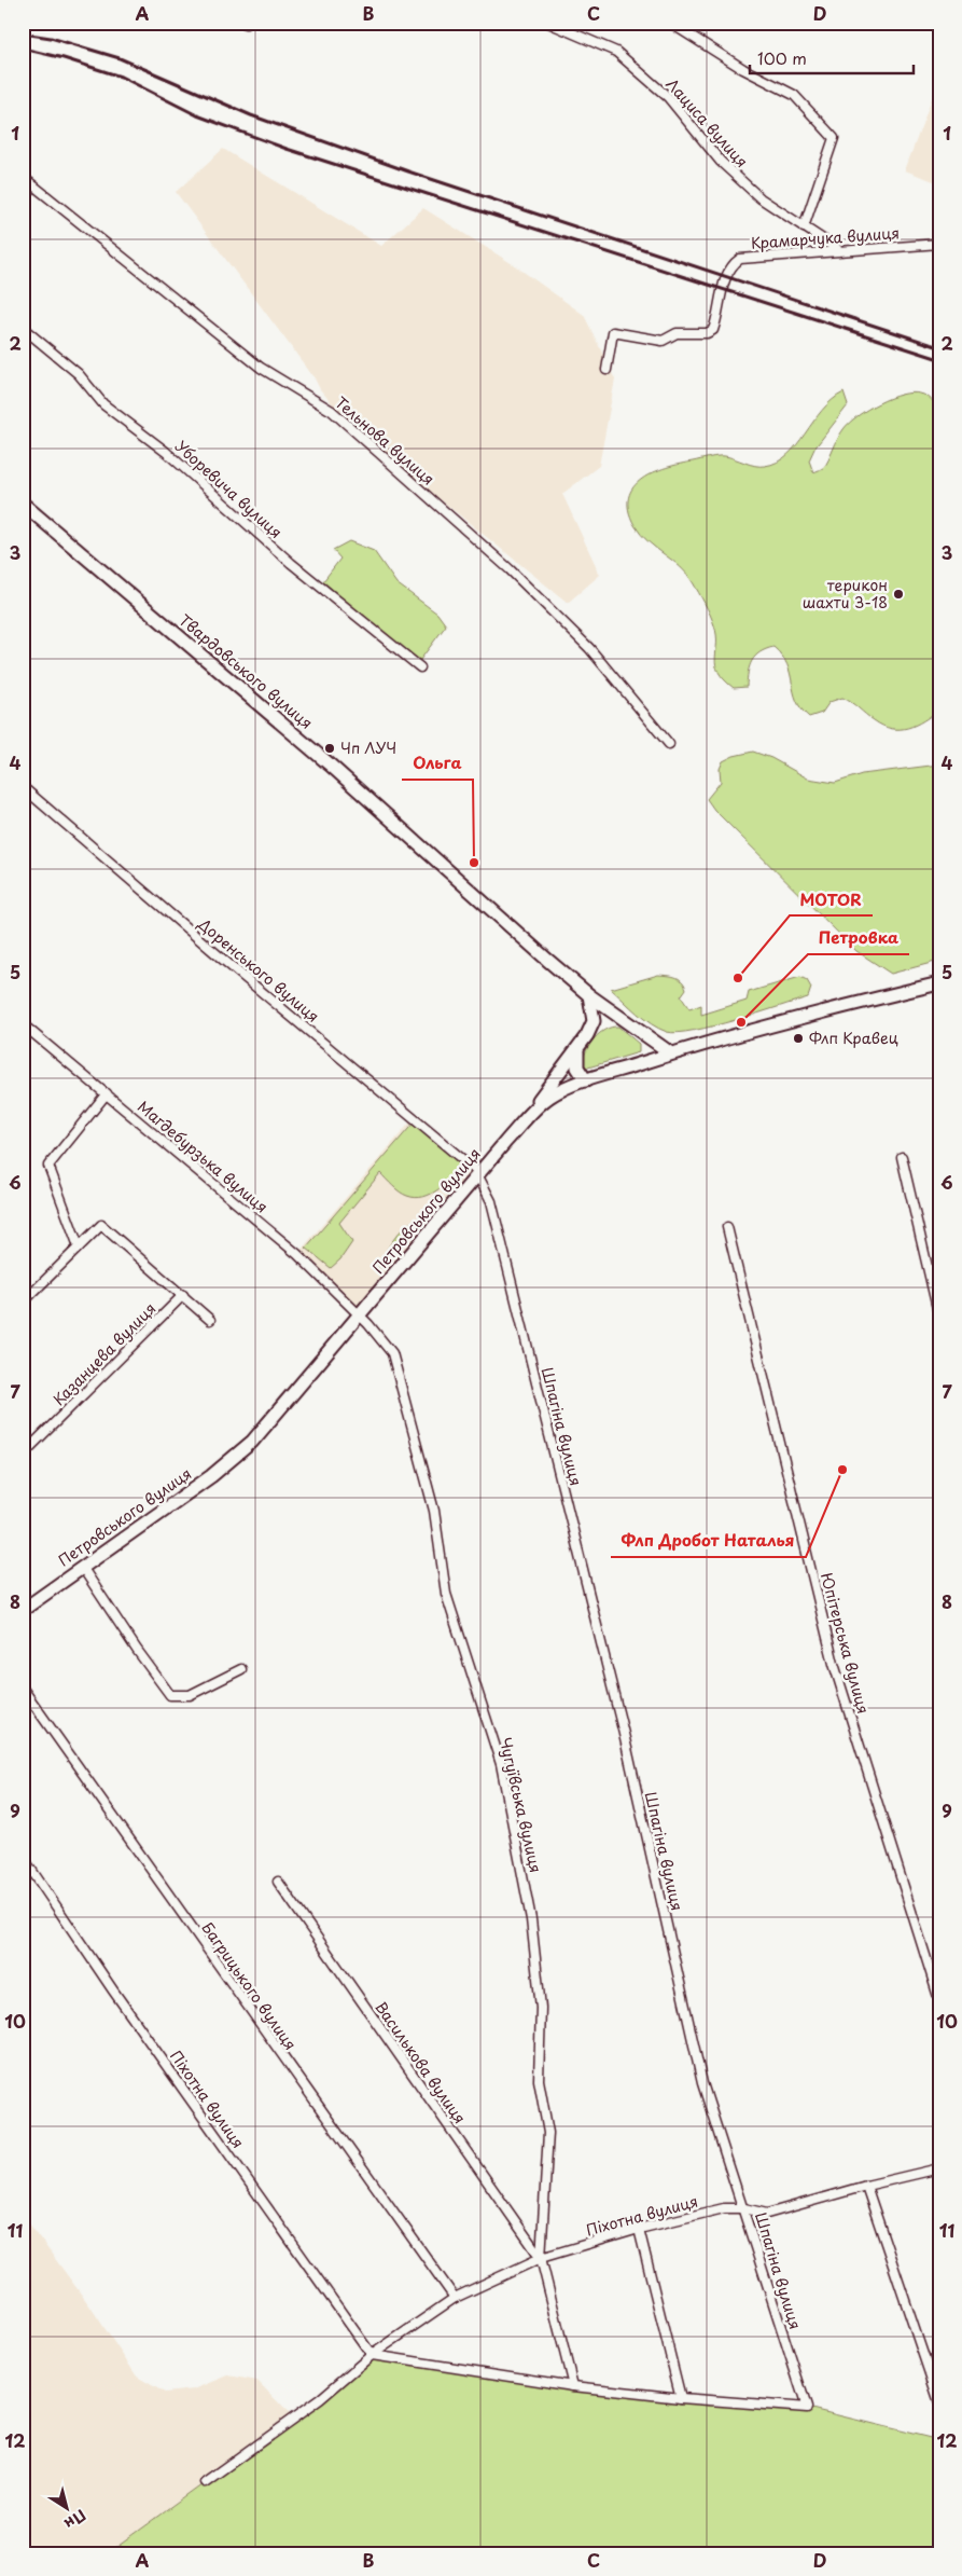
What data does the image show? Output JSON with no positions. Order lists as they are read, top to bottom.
{
  "streets": {
    "main road": ["Твардовського вулиця", "Петровського вулиця"],
    "street": [
      "Лациса вулиця",
      "Крамарчука вулиця",
      "Тельнова вулиця",
      "Уборевича вулиця",
      "Доренського вулиця",
      "Магдебурзька вулиця",
      "Казанцева вулиця",
      "Шпагіна вулиця",
      "Юпітерська вулиця",
      "Чугуївська вулиця",
      "Багрицького вулиця",
      "Василькова вулиця",
      "Піхотна вулиця"
    ]
  },
  "crossings": [
    ["Лациса вулиця", "Крамарчука вулиця"],
    ["Твардовського вулиця", "Петровського вулиця"],
    ["Доренського вулиця", "Петровського вулиця"],
    ["Доренського вулиця", "Шпагіна вулиця"],
    ["Магдебурзька вулиця", "Петровського вулиця"],
    ["Магдебурзька вулиця", "Чугуївська вулиця"],
    ["Петровського вулиця", "Шпагіна вулиця"],
    ["Петровського вулиця", "Чугуївська вулиця"],
    ["Шпагіна вулиця", "Піхотна вулиця"],
    ["Чугуївська вулиця", "Василькова вулиця"],
    ["Чугуївська вулиця", "Піхотна вулиця"],
    ["Багрицького вулиця", "Піхотна вулиця"],
    ["Василькова вулиця", "Піхотна вулиця"]
  ],
  "places": [
    "терикон шахти 3-18",
    "Чп ЛУЧ",
    "Ольга",
    "MOTOR",
    "Петровка",
    "Флп Кравец",
    "Флп Дробот Наталья"
  ],
  "scale_bar": "100 m",
  "north": "bottom right",
  "grid": {
    "columns": [
      "A",
      "B",
      "C",
      "D"
    ],
    "rows": [
      "1",
      "2",
      "3",
      "4",
      "5",
      "6",
      "7",
      "8",
      "9",
      "10",
      "11",
      "12"
    ]
  }
}
